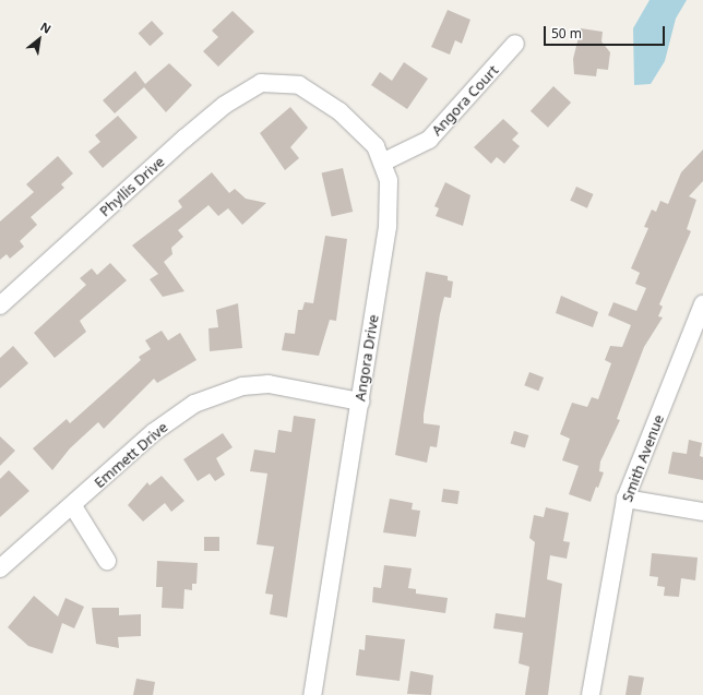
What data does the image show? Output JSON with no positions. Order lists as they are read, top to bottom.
{
  "streets": {
    "street": [
      "Angora Court",
      "Phyllis Drive",
      "Angora Drive",
      "Emmett Drive",
      "Smith Avenue"
    ]
  },
  "crossings": [
    ["Angora Court", "Angora Drive"],
    ["Phyllis Drive", "Angora Drive"],
    ["Angora Drive", "Emmett Drive"]
  ],
  "scale_bar": "50 m",
  "north": "top right"
}
